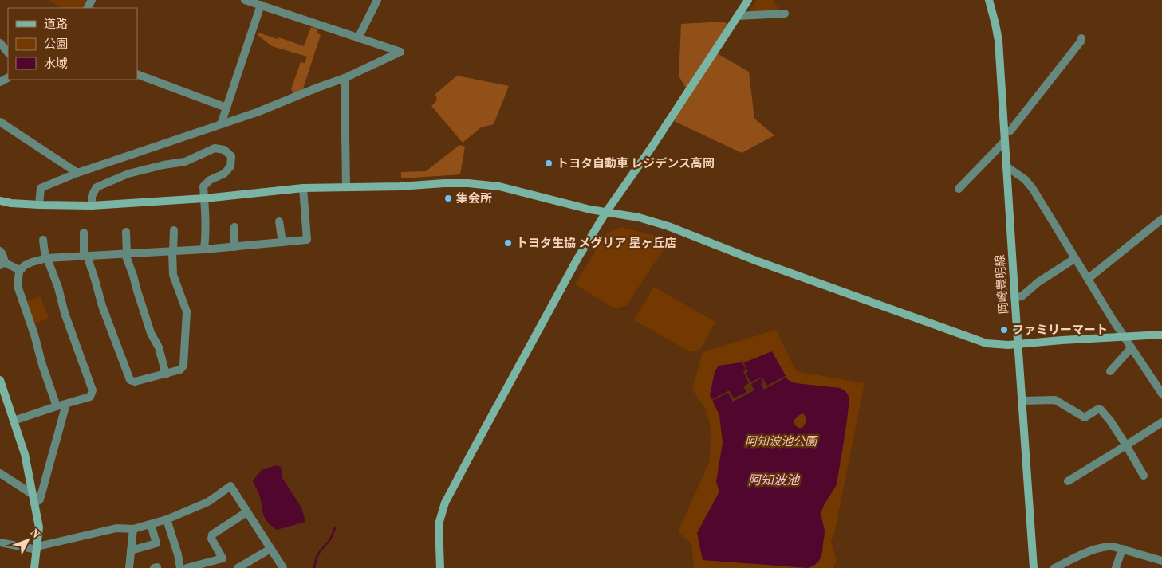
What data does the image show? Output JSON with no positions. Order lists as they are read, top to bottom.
{
  "streets": {
    "street": ["岡崎豊明線"]
  },
  "water": ["阿知波池"],
  "parks": ["阿知波池公園"],
  "places": [
    "トヨタ自動車 レジデンス高岡",
    "集会所",
    "トヨタ生協 メグリア 星ヶ丘店",
    "ファミリーマート"
  ],
  "legend": ["道路", "公園", "水域"],
  "north": "top right"
}
